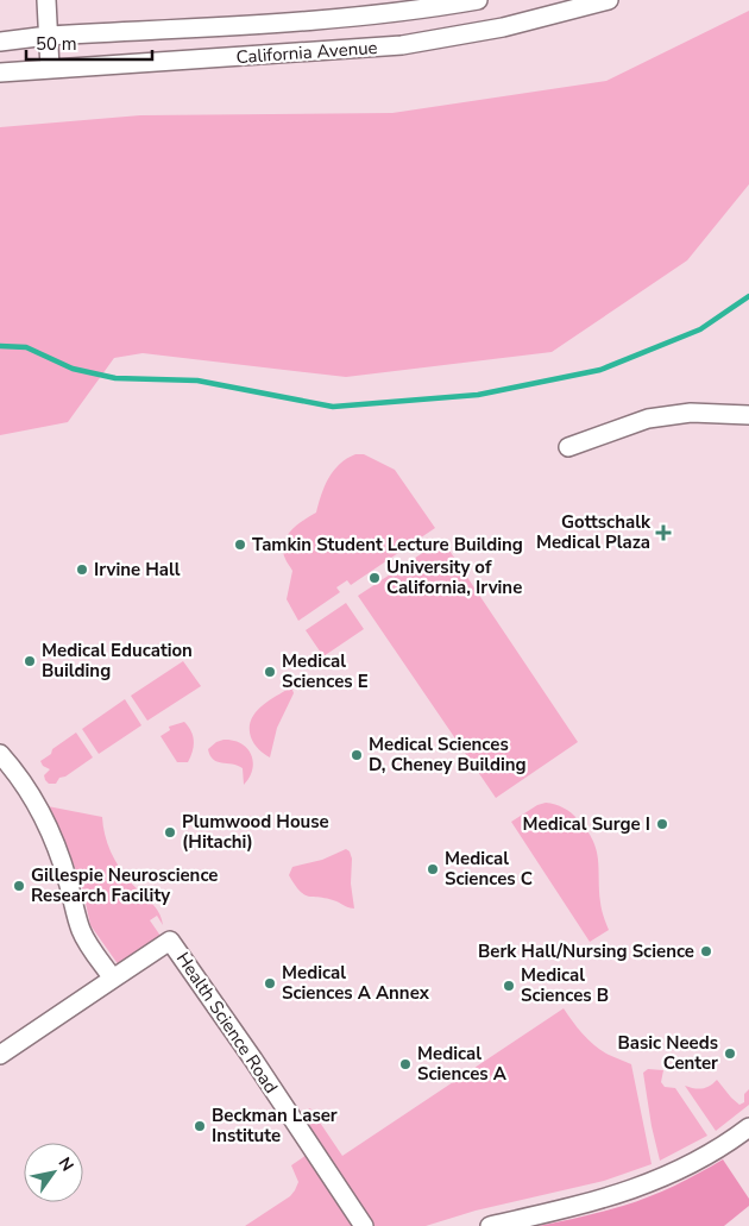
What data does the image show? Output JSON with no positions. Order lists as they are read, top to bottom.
{
  "streets": {
    "street": ["California Avenue", "Health Science Road"]
  },
  "places": {
    "health": ["Gottschalk Medical Plaza"],
    "other": [
      "Tamkin Student Lecture Building",
      "Irvine Hall",
      "University of California, Irvine",
      "Medical Education Building",
      "Medical Sciences E",
      "Medical Sciences D, Cheney Building",
      "Medical Surge I",
      "Plumwood House (Hitachi)",
      "Medical Sciences C",
      "Gillespie Neuroscience Research Facility",
      "Berk Hall/Nursing Science",
      "Medical Sciences A Annex",
      "Medical Sciences B",
      "Basic Needs Center",
      "Medical Sciences A",
      "Beckman Laser Institute"
    ]
  },
  "scale_bar": "50 m",
  "north": "top right"
}
